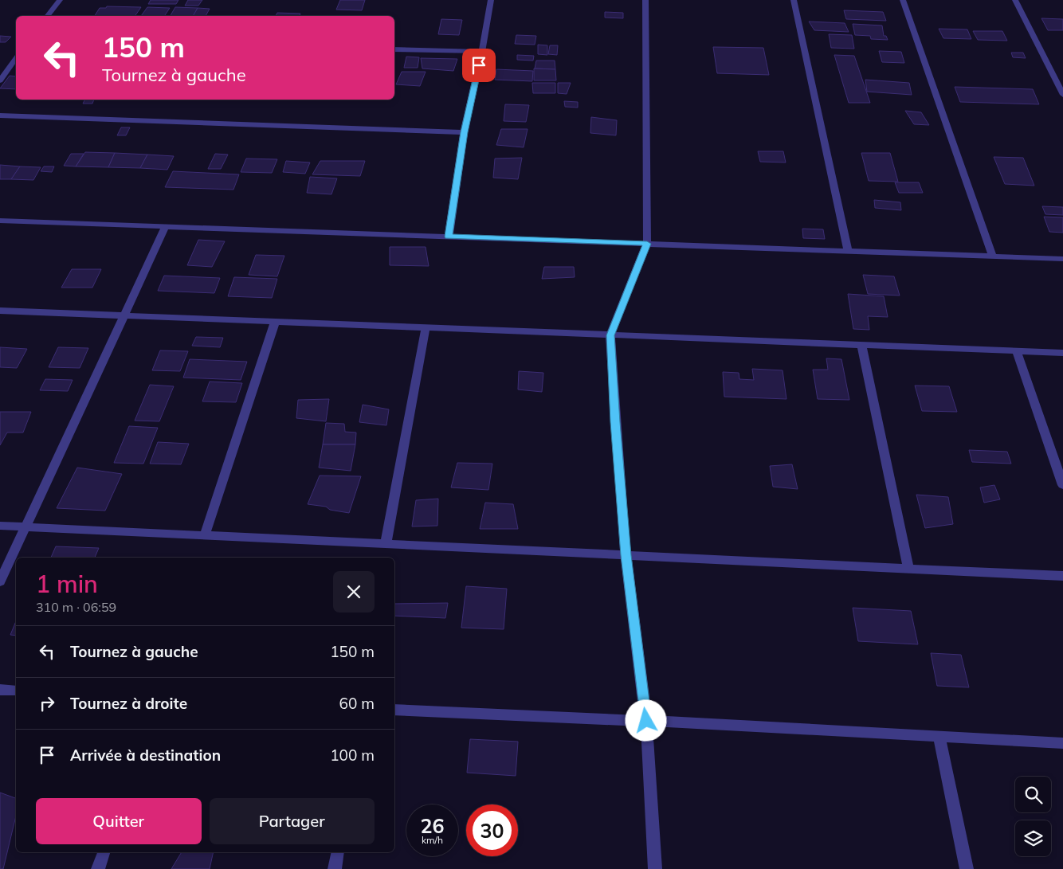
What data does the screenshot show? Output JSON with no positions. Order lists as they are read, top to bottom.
{
  "page": {
    "turn": ["150 m", "Tournez à gauche"],
    "heading": ["1 min", "310 m · 06:59"],
    "list": [
      {
        "name": "Tournez à gauche",
        "value": "150 m"
      },
      {
        "name": "Tournez à droite",
        "value": "60 m"
      },
      {
        "name": "Arrivée à destination",
        "value": "100 m"
      }
    ],
    "buttons": ["Quitter", "Partager"],
    "speed": "26 km/h",
    "limit": "30"
  }
}
